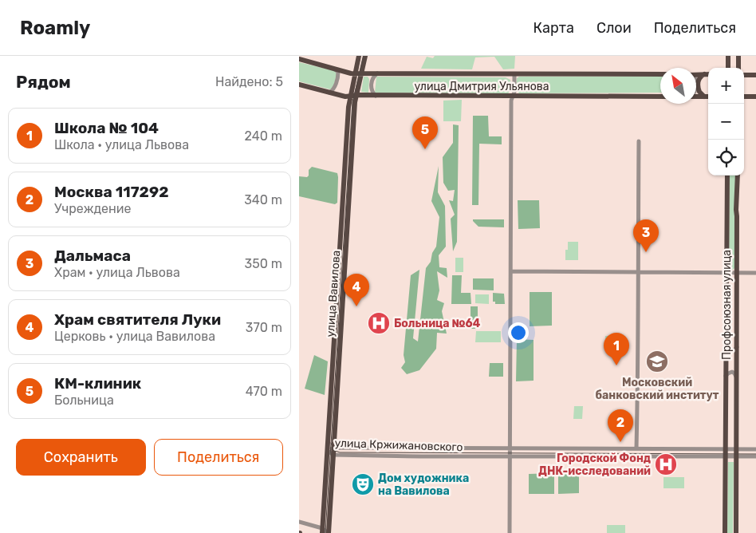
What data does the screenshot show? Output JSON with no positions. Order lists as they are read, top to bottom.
{
  "streets": {
    "main road": ["улица Дмитрия Ульянова", "улица Вавилова", "Профсоюзная улица"],
    "street": ["улица Кржижановского"]
  },
  "crossings": [
    ["улица Дмитрия Ульянова", "улица Вавилова"],
    ["улица Вавилова", "улица Кржижановского"],
    ["Профсоюзная улица", "улица Кржижановского"]
  ],
  "places": {
    "hospital": ["Больница №64", "Городской Фонд ДНК-исследований"],
    "school or university": ["Московский банковский институт"],
    "theatre": ["Дом художника на Вавилова"]
  },
  "north": "top left",
  "page": {
    "header": "Roamly",
    "nav": ["Карта", "Слои", "Поделиться"],
    "heading": ["Рядом", "Найдено: 5"],
    "map_buttons": ["+", "−"],
    "list": [
      {
        "mark": "1",
        "name": "Школа № 104",
        "note": "Школа · улица Львова",
        "value": "240 m"
      },
      {
        "mark": "2",
        "name": "Москва 117292",
        "note": "Учреждение",
        "value": "340 m"
      },
      {
        "mark": "3",
        "name": "Дальмаса",
        "note": "Храм · улица Львова",
        "value": "350 m"
      },
      {
        "mark": "4",
        "name": "Храм святителя Луки",
        "note": "Церковь · улица Вавилова",
        "value": "370 m"
      },
      {
        "mark": "5",
        "name": "КМ-клиник",
        "note": "Больница",
        "value": "470 m"
      }
    ],
    "pins": [
      "5",
      "3",
      "4",
      "1",
      "2"
    ],
    "buttons": ["Сохранить", "Поделиться"]
  }
}
